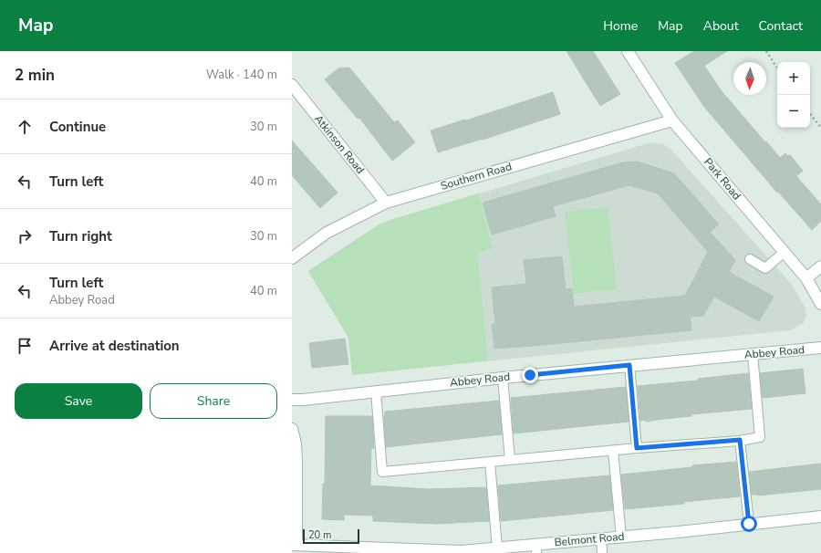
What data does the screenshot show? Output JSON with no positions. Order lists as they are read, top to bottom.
{
  "streets": {
    "street": [
      "Atkinson Road",
      "Southern Road",
      "Park Road",
      "Abbey Road",
      "Belmont Road"
    ]
  },
  "crossings": [
    ["Atkinson Road", "Southern Road"],
    ["Southern Road", "Park Road"]
  ],
  "scale_bar": "20 m",
  "north": "bottom",
  "page": {
    "header": "Map",
    "nav": [
      "Home",
      "Map",
      "About",
      "Contact"
    ],
    "heading": ["2 min", "Walk · 140 m"],
    "map_buttons": ["+", "−"],
    "list": [
      ["Continue", "30 m"],
      ["Turn left", "40 m"],
      ["Turn right", "30 m"],
      ["Turn left", "Abbey Road", "40 m"],
      "Arrive at destination"
    ],
    "buttons": ["Save", "Share"],
    "scale": "20 m"
  }
}
